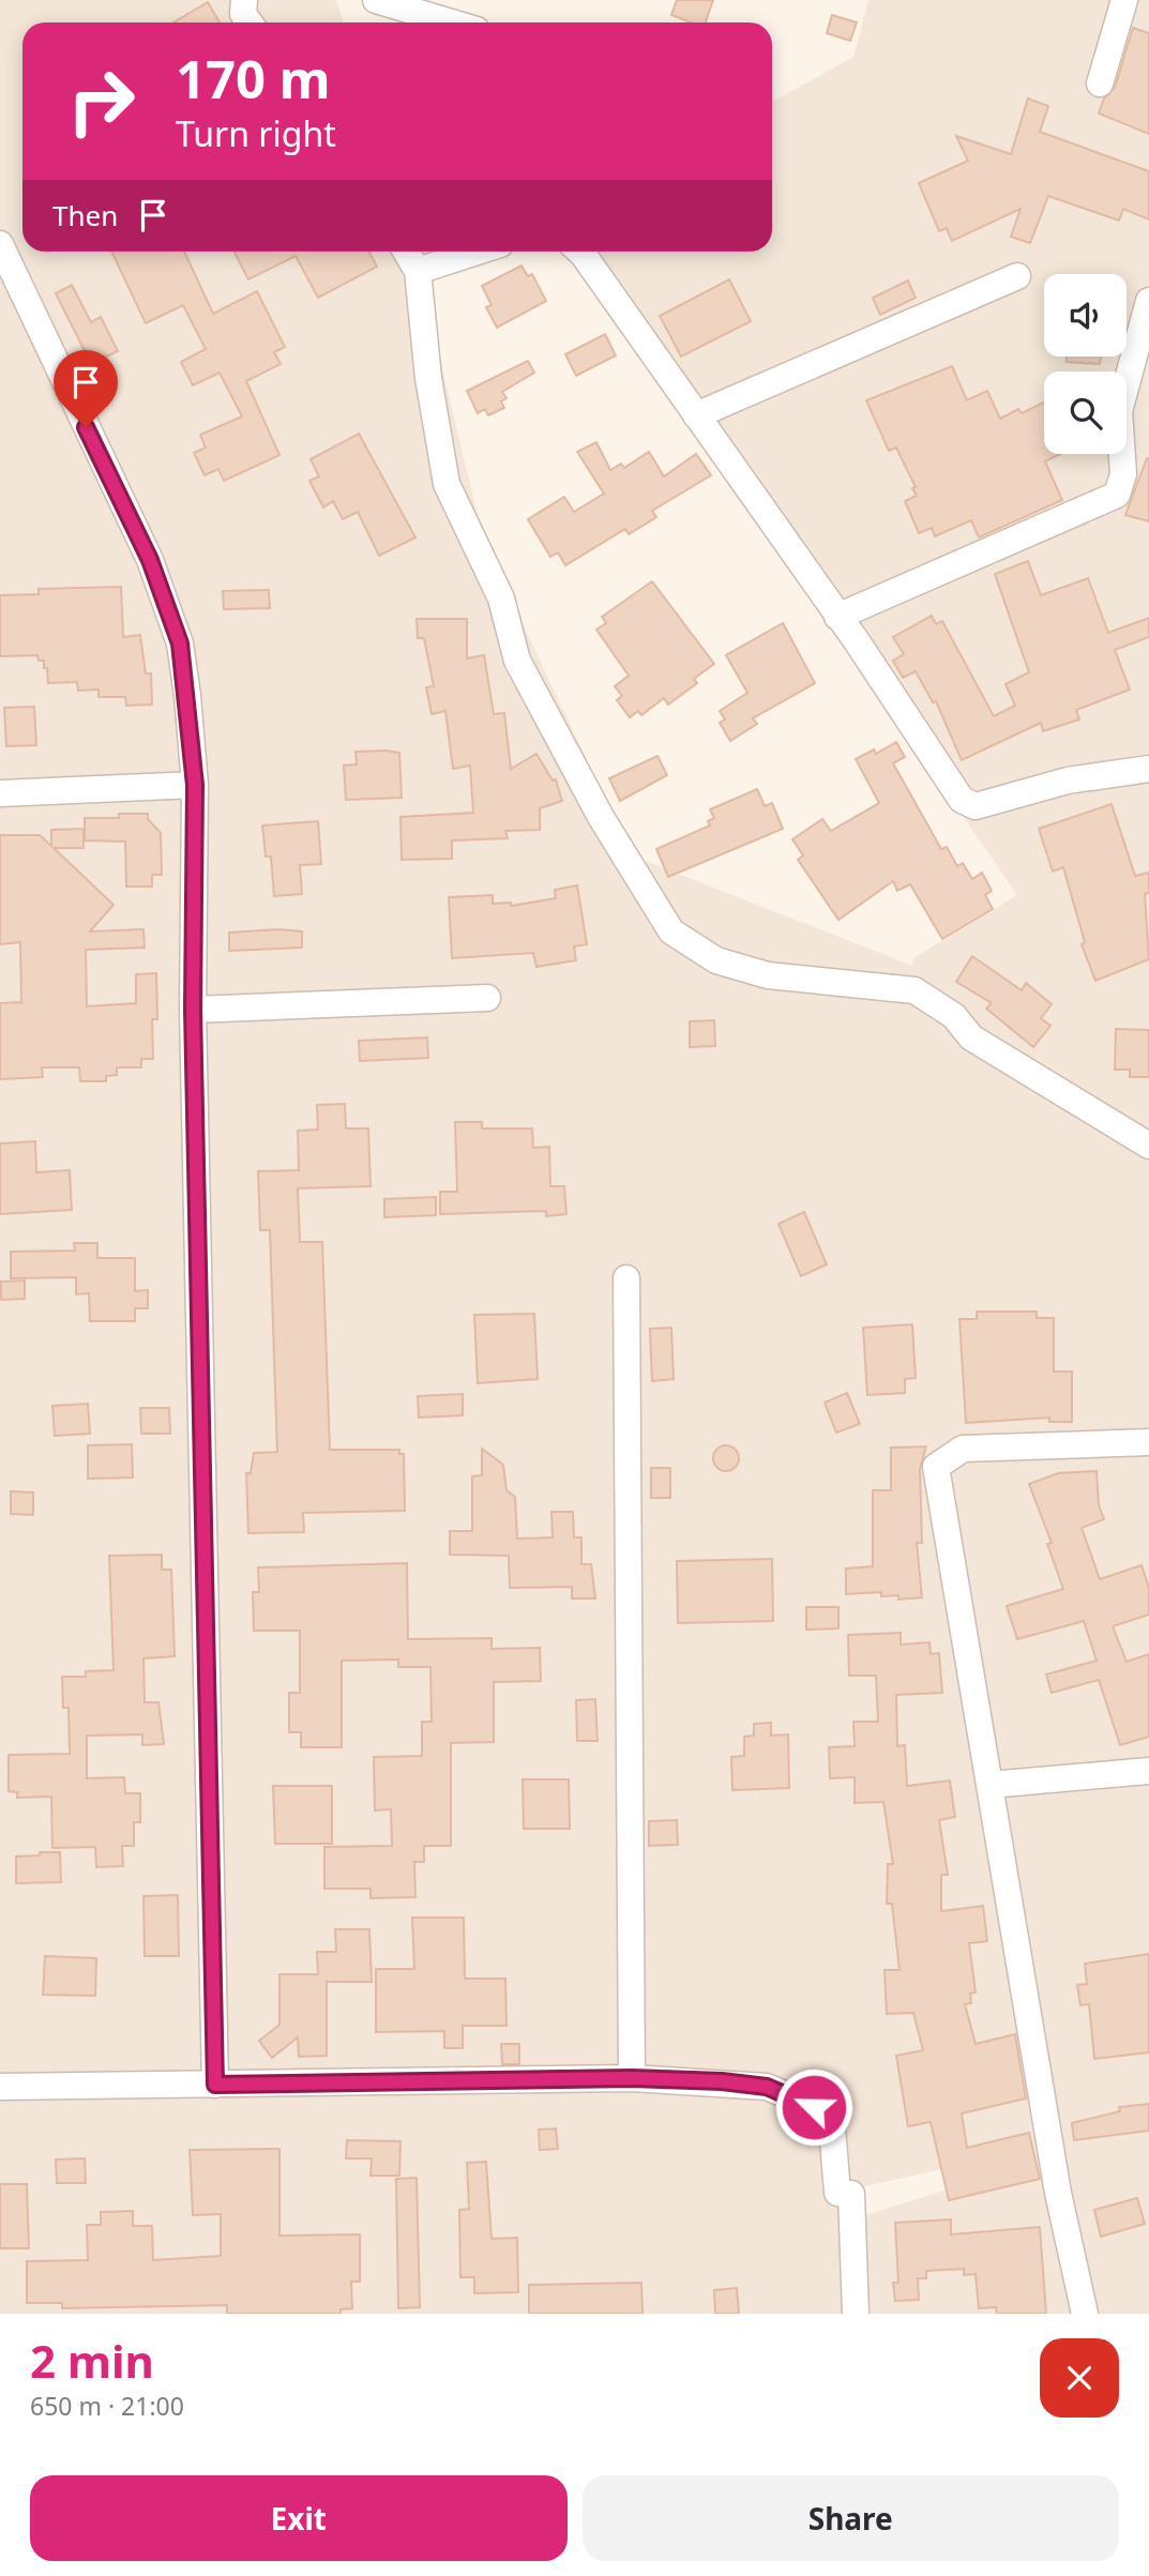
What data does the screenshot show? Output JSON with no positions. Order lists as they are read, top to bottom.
{
  "page": {
    "turn": ["170 m", "Turn right"],
    "then": "Then",
    "heading": ["2 min", "650 m · 21:00"],
    "buttons": ["Exit", "Share"]
  }
}
